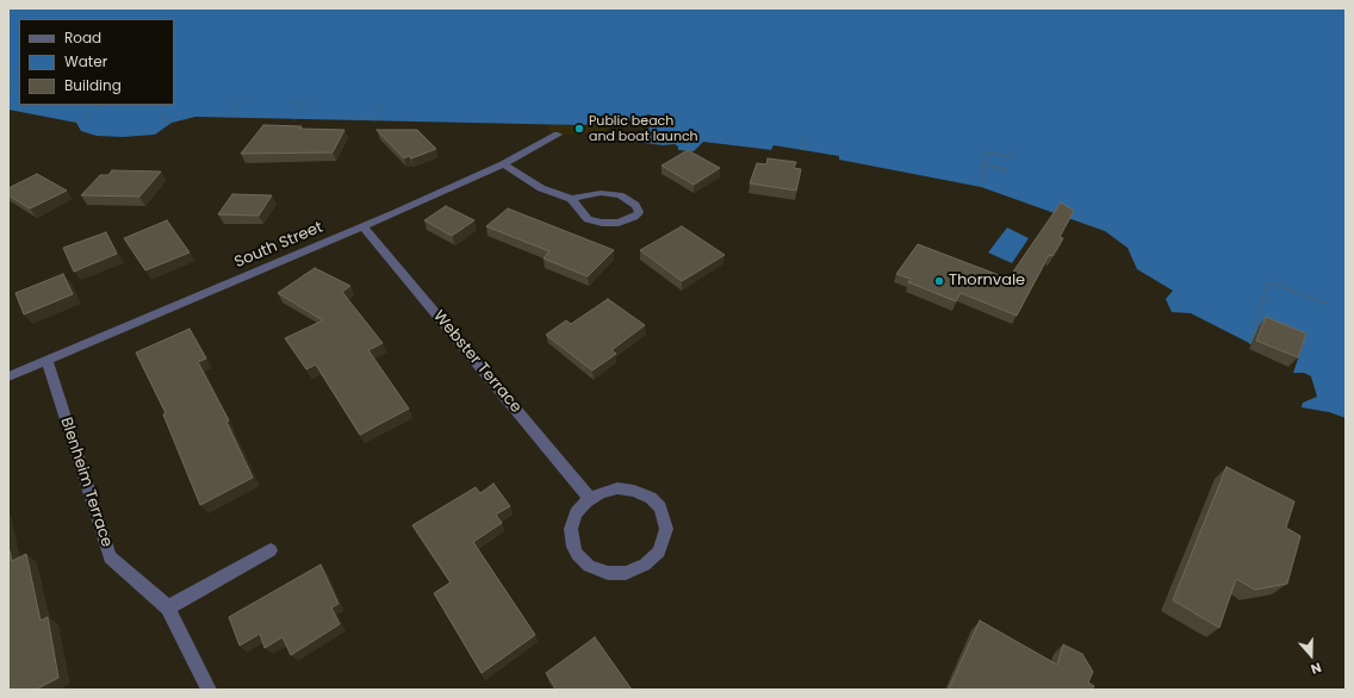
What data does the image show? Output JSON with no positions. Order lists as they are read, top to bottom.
{
  "streets": {
    "street": ["South Street", "Webster Terrace", "Blenheim Terrace"]
  },
  "crossings": [
    ["South Street", "Webster Terrace"],
    ["South Street", "Blenheim Terrace"]
  ],
  "places": ["Public beach and boat launch", "Thornvale"],
  "legend": ["Road", "Water", "Building"],
  "north": "bottom"
}
